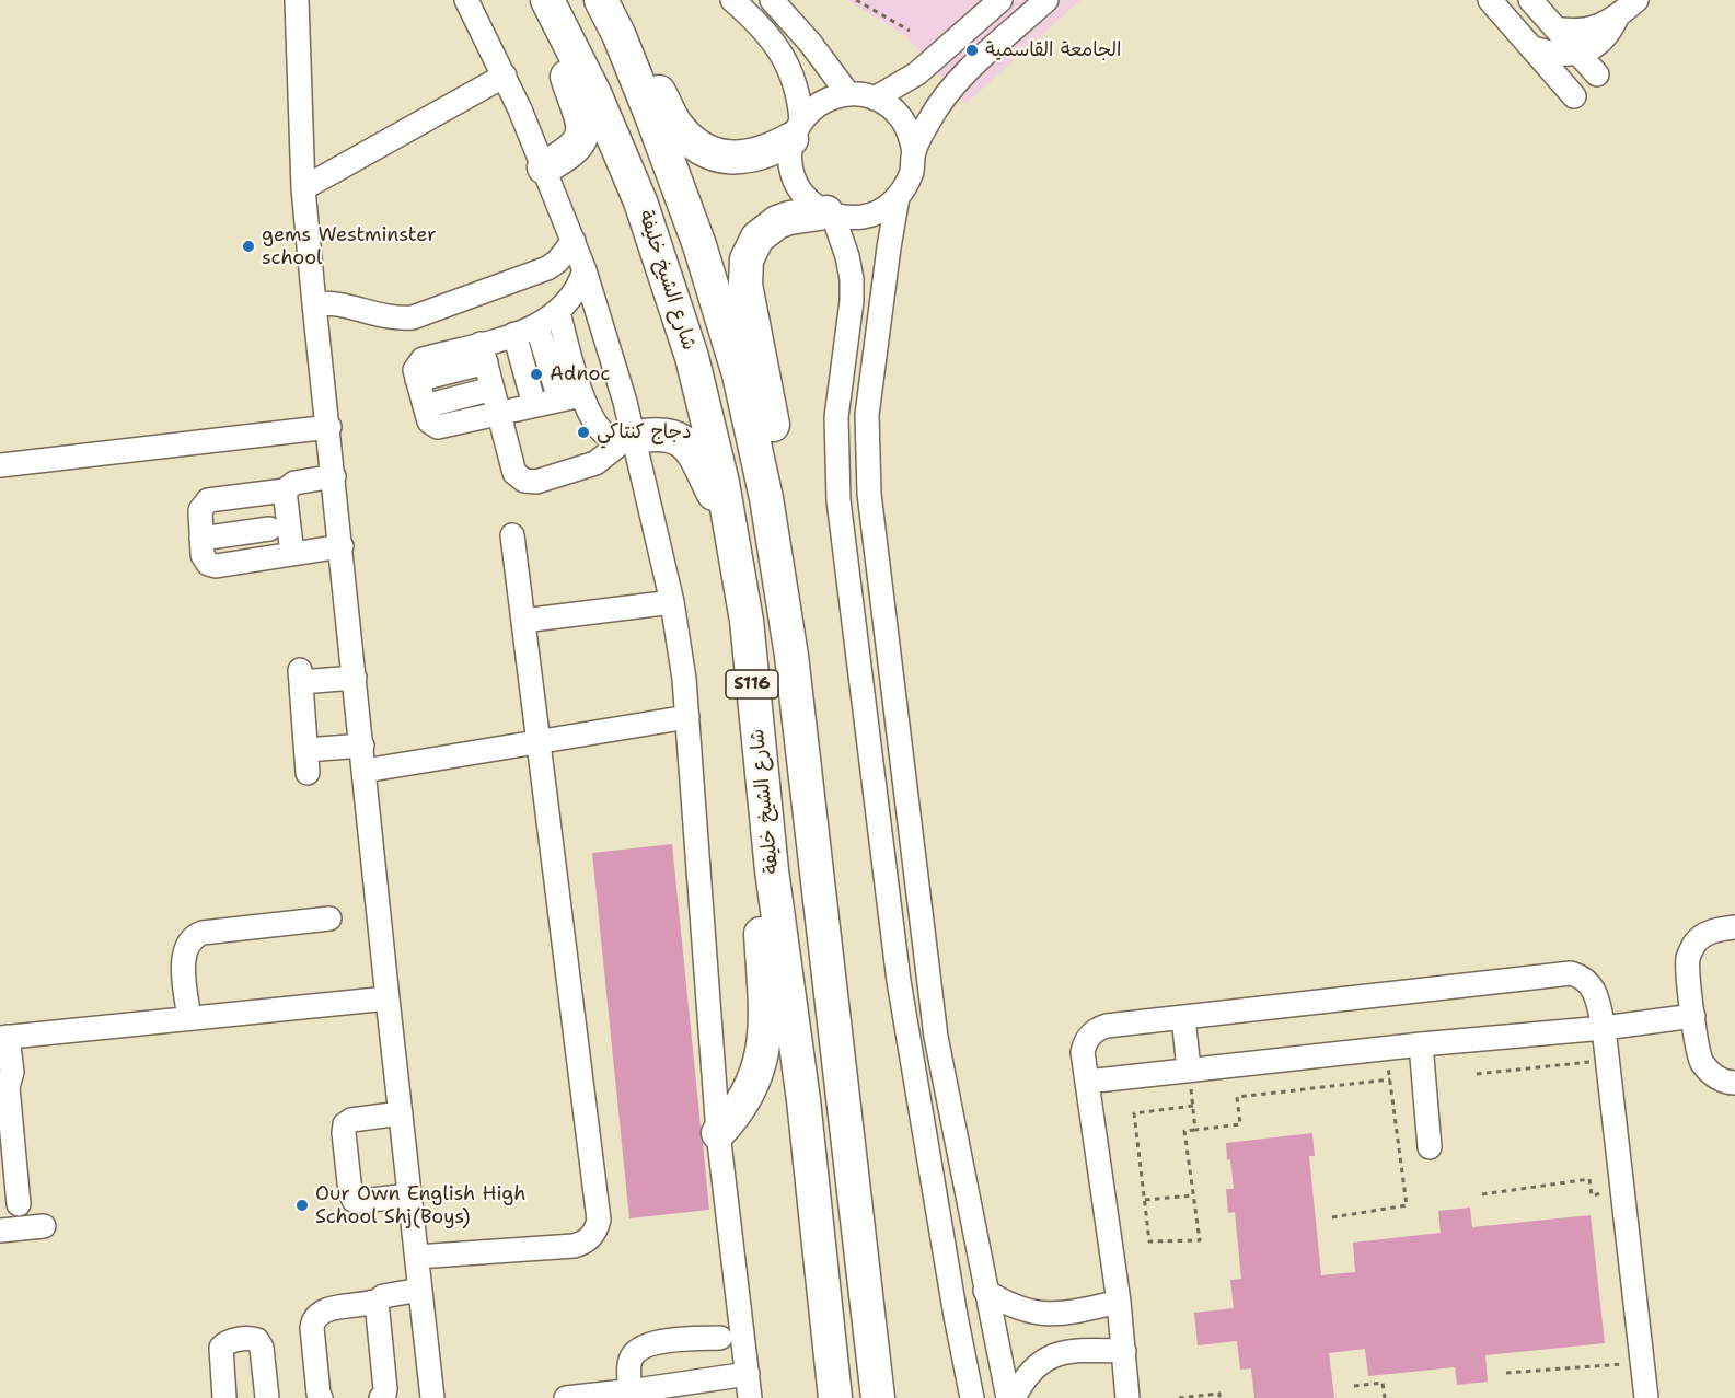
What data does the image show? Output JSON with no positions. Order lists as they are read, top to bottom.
{
  "streets": {
    "highway": ["شارع الشيخ خليفة", "S116"]
  },
  "places": [
    "الجامعة القاسمية",
    "gems Westminster school",
    "Adnoc",
    "دجاج كنتاكي",
    "Our Own English High School Shj(Boys)"
  ]
}
